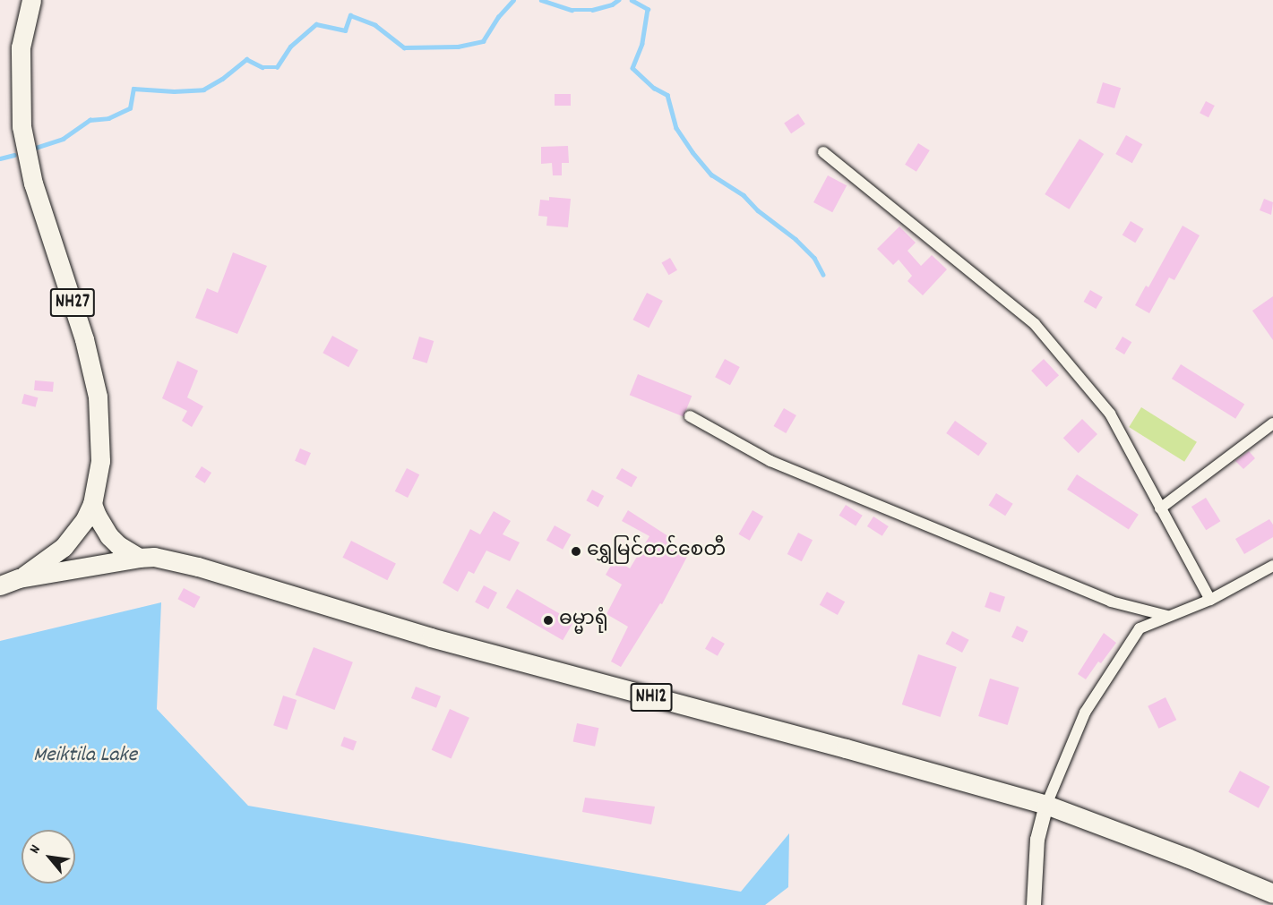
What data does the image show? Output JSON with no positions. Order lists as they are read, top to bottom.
{
  "streets": {
    "highway": ["NH27", "NH12"]
  },
  "crossings": [
    ["NH27", "NH12"]
  ],
  "water": ["Meiktila Lake"],
  "places": ["ရွှေမြင်တင်စေတီ", "ဓမ္မာရုံ"],
  "north": "top left"
}
